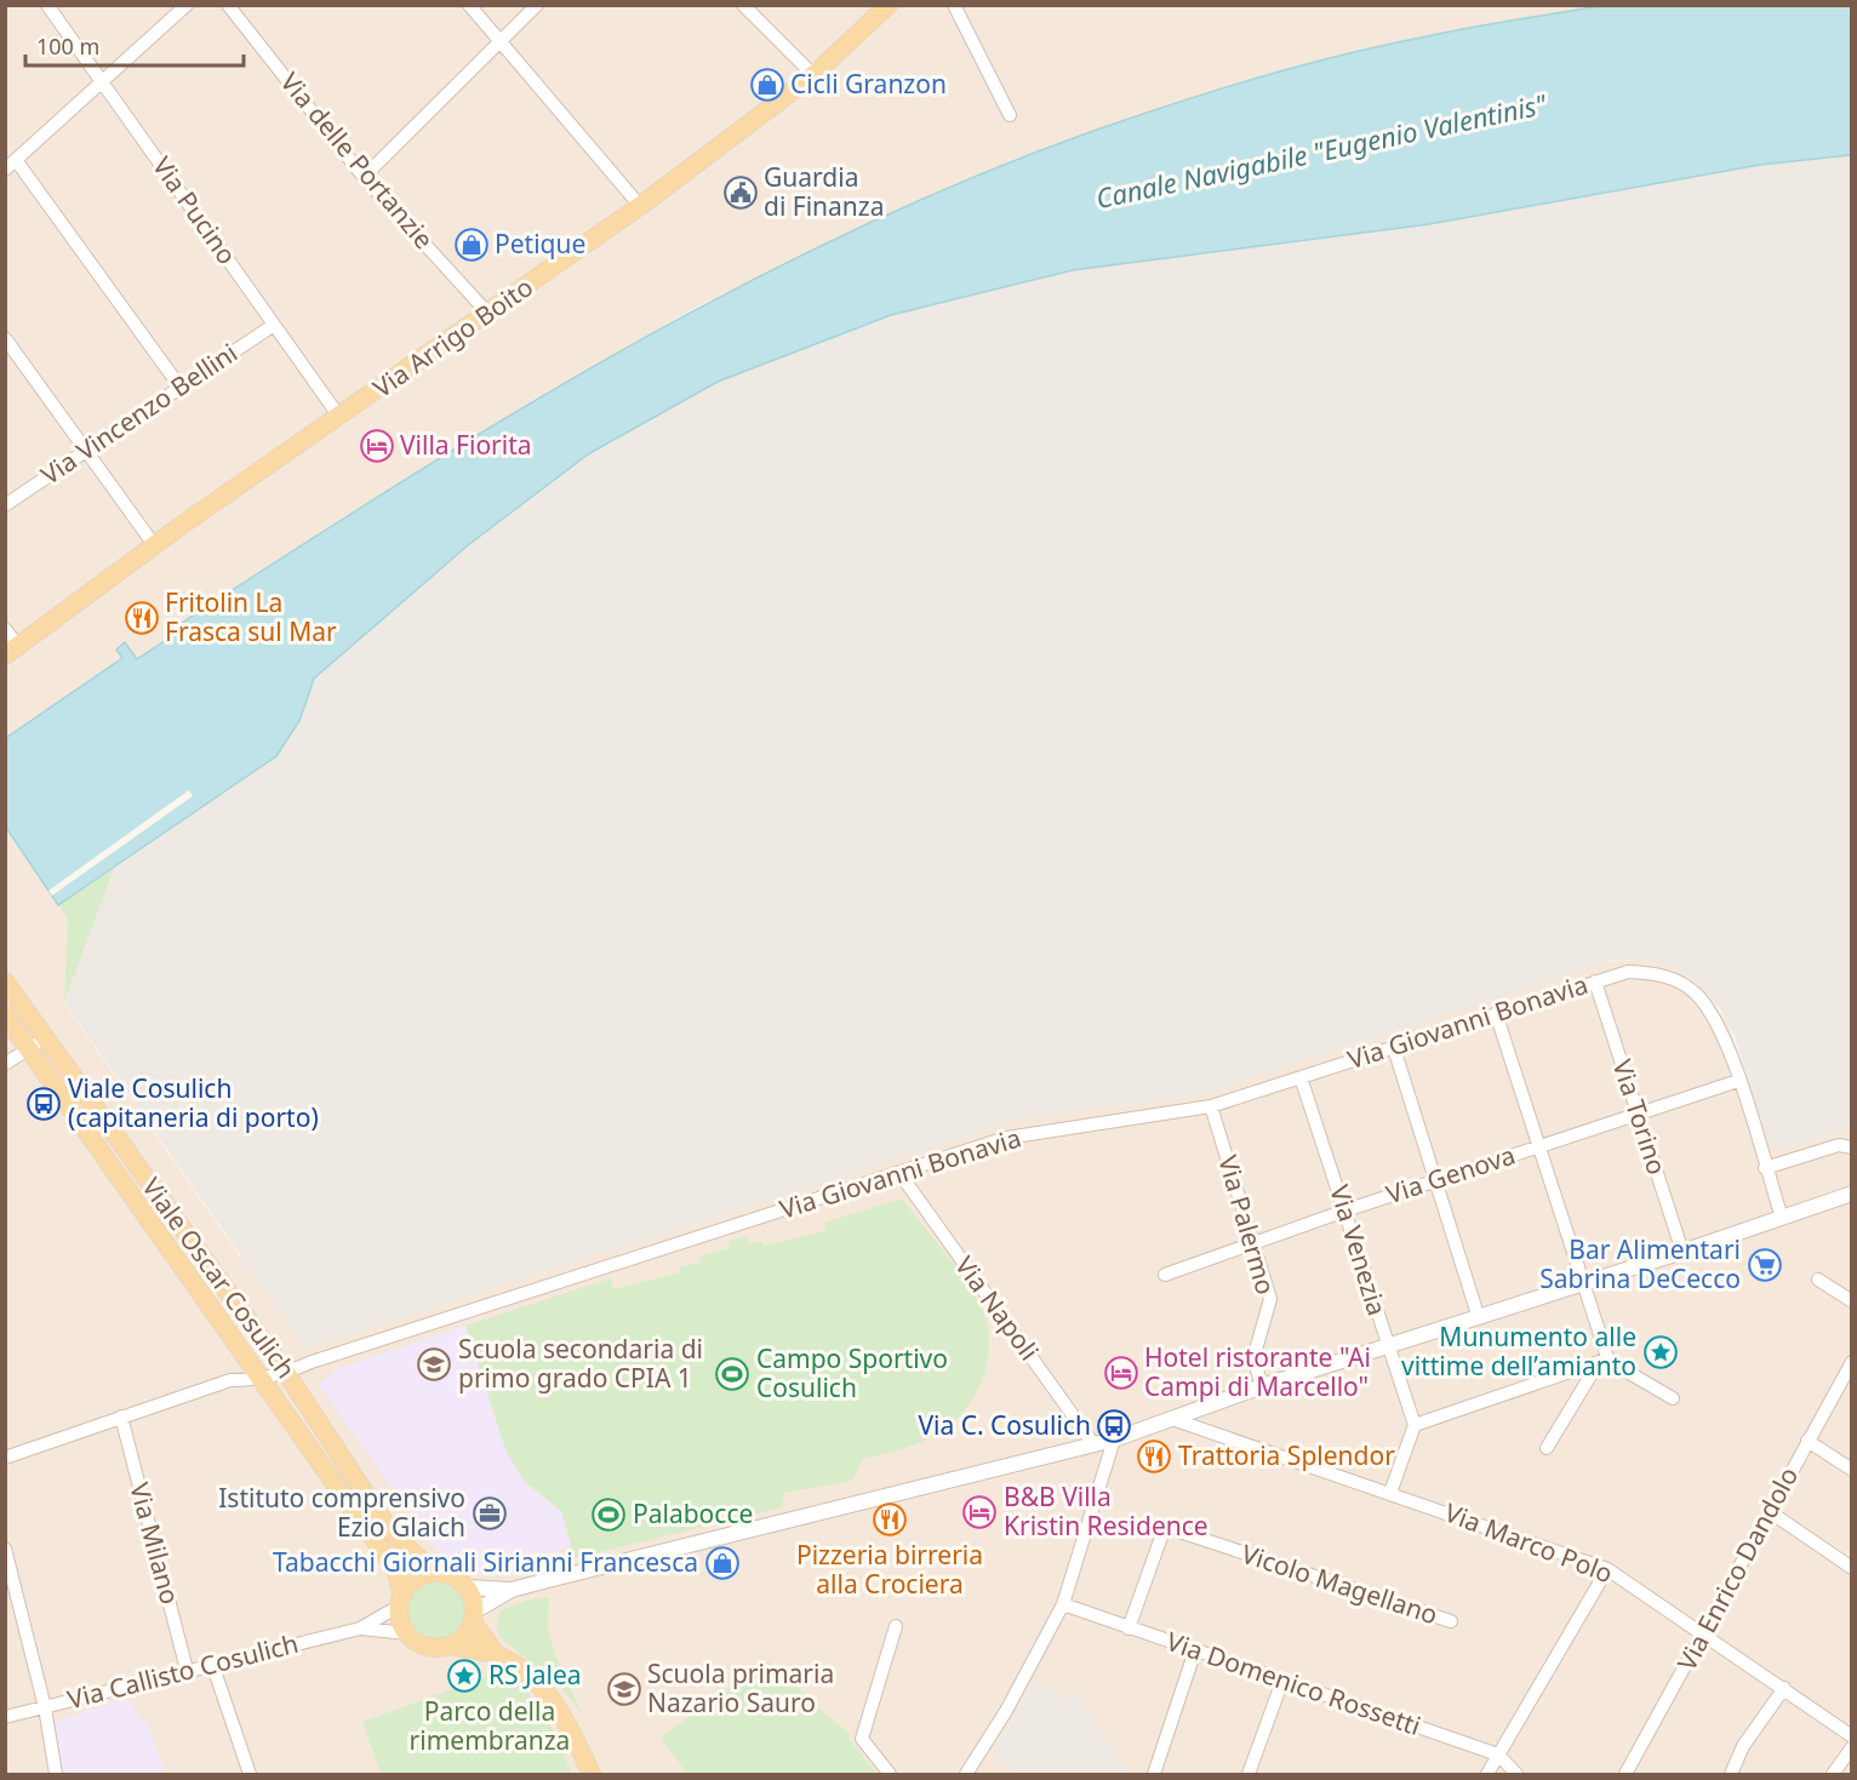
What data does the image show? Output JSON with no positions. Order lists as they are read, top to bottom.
{
  "streets": {
    "main road": ["Via Arrigo Boito", "Viale Oscar Cosulich", "Via Callisto Cosulich"],
    "street": [
      "Via delle Portanzie",
      "Via Pucino",
      "Via Vincenzo Bellini",
      "Via Giovanni Bonavia",
      "Via Torino",
      "Via Genova",
      "Via Palermo",
      "Via Venezia",
      "Via Napoli",
      "Via Milano",
      "Via Marco Polo",
      "Via Enrico Dandolo",
      "Vicolo Magellano",
      "Via Domenico Rossetti"
    ]
  },
  "crossings": [
    ["Via delle Portanzie", "Via Arrigo Boito"],
    ["Via Pucino", "Via Arrigo Boito"],
    ["Via Pucino", "Via Vincenzo Bellini"],
    ["Via Giovanni Bonavia", "Via Torino"],
    ["Via Giovanni Bonavia", "Via Genova"],
    ["Via Giovanni Bonavia", "Via Palermo"],
    ["Via Giovanni Bonavia", "Via Venezia"],
    ["Via Giovanni Bonavia", "Viale Oscar Cosulich"],
    ["Via Giovanni Bonavia", "Via Napoli"],
    ["Via Giovanni Bonavia", "Via Milano"],
    ["Via Torino", "Via Genova"],
    ["Via Genova", "Via Palermo"],
    ["Via Genova", "Via Venezia"],
    ["Viale Oscar Cosulich", "Via Callisto Cosulich"],
    ["Via Milano", "Via Callisto Cosulich"],
    ["Via Marco Polo", "Via Enrico Dandolo"],
    ["Vicolo Magellano", "Via Domenico Rossetti"]
  ],
  "water": ["Canale Navigabile \"Eugenio Valentinis\""],
  "parks": ["Parco della rimembranza"],
  "places": {
    "shop": ["Cicli Granzon", "Petique", "Tabacchi Giornali Sirianni Francesca"],
    "public building": ["Guardia di Finanza"],
    "hotel": ["Villa Fiorita", "Hotel ristorante \"Ai Campi di Marcello\"", "B&B Villa Kristin Residence"],
    "restaurant": ["Fritolin La Frasca sul Mar", "Trattoria Splendor", "Pizzeria birreria alla Crociera"],
    "bus stop": ["Viale Cosulich (capitaneria di porto)", "Via C. Cosulich"],
    "supermarket": ["Bar Alimentari Sabrina DeCecco"],
    "place": ["Munumento alle vittime dell’amianto", "RS Jalea"],
    "school or university": ["Scuola secondaria di primo grado CPIA 1", "Scuola primaria Nazario Sauro"],
    "sports": ["Campo Sportivo Cosulich", "Palabocce"],
    "office": ["Istituto comprensivo Ezio Glaich"]
  },
  "scale_bar": "100 m"
}
